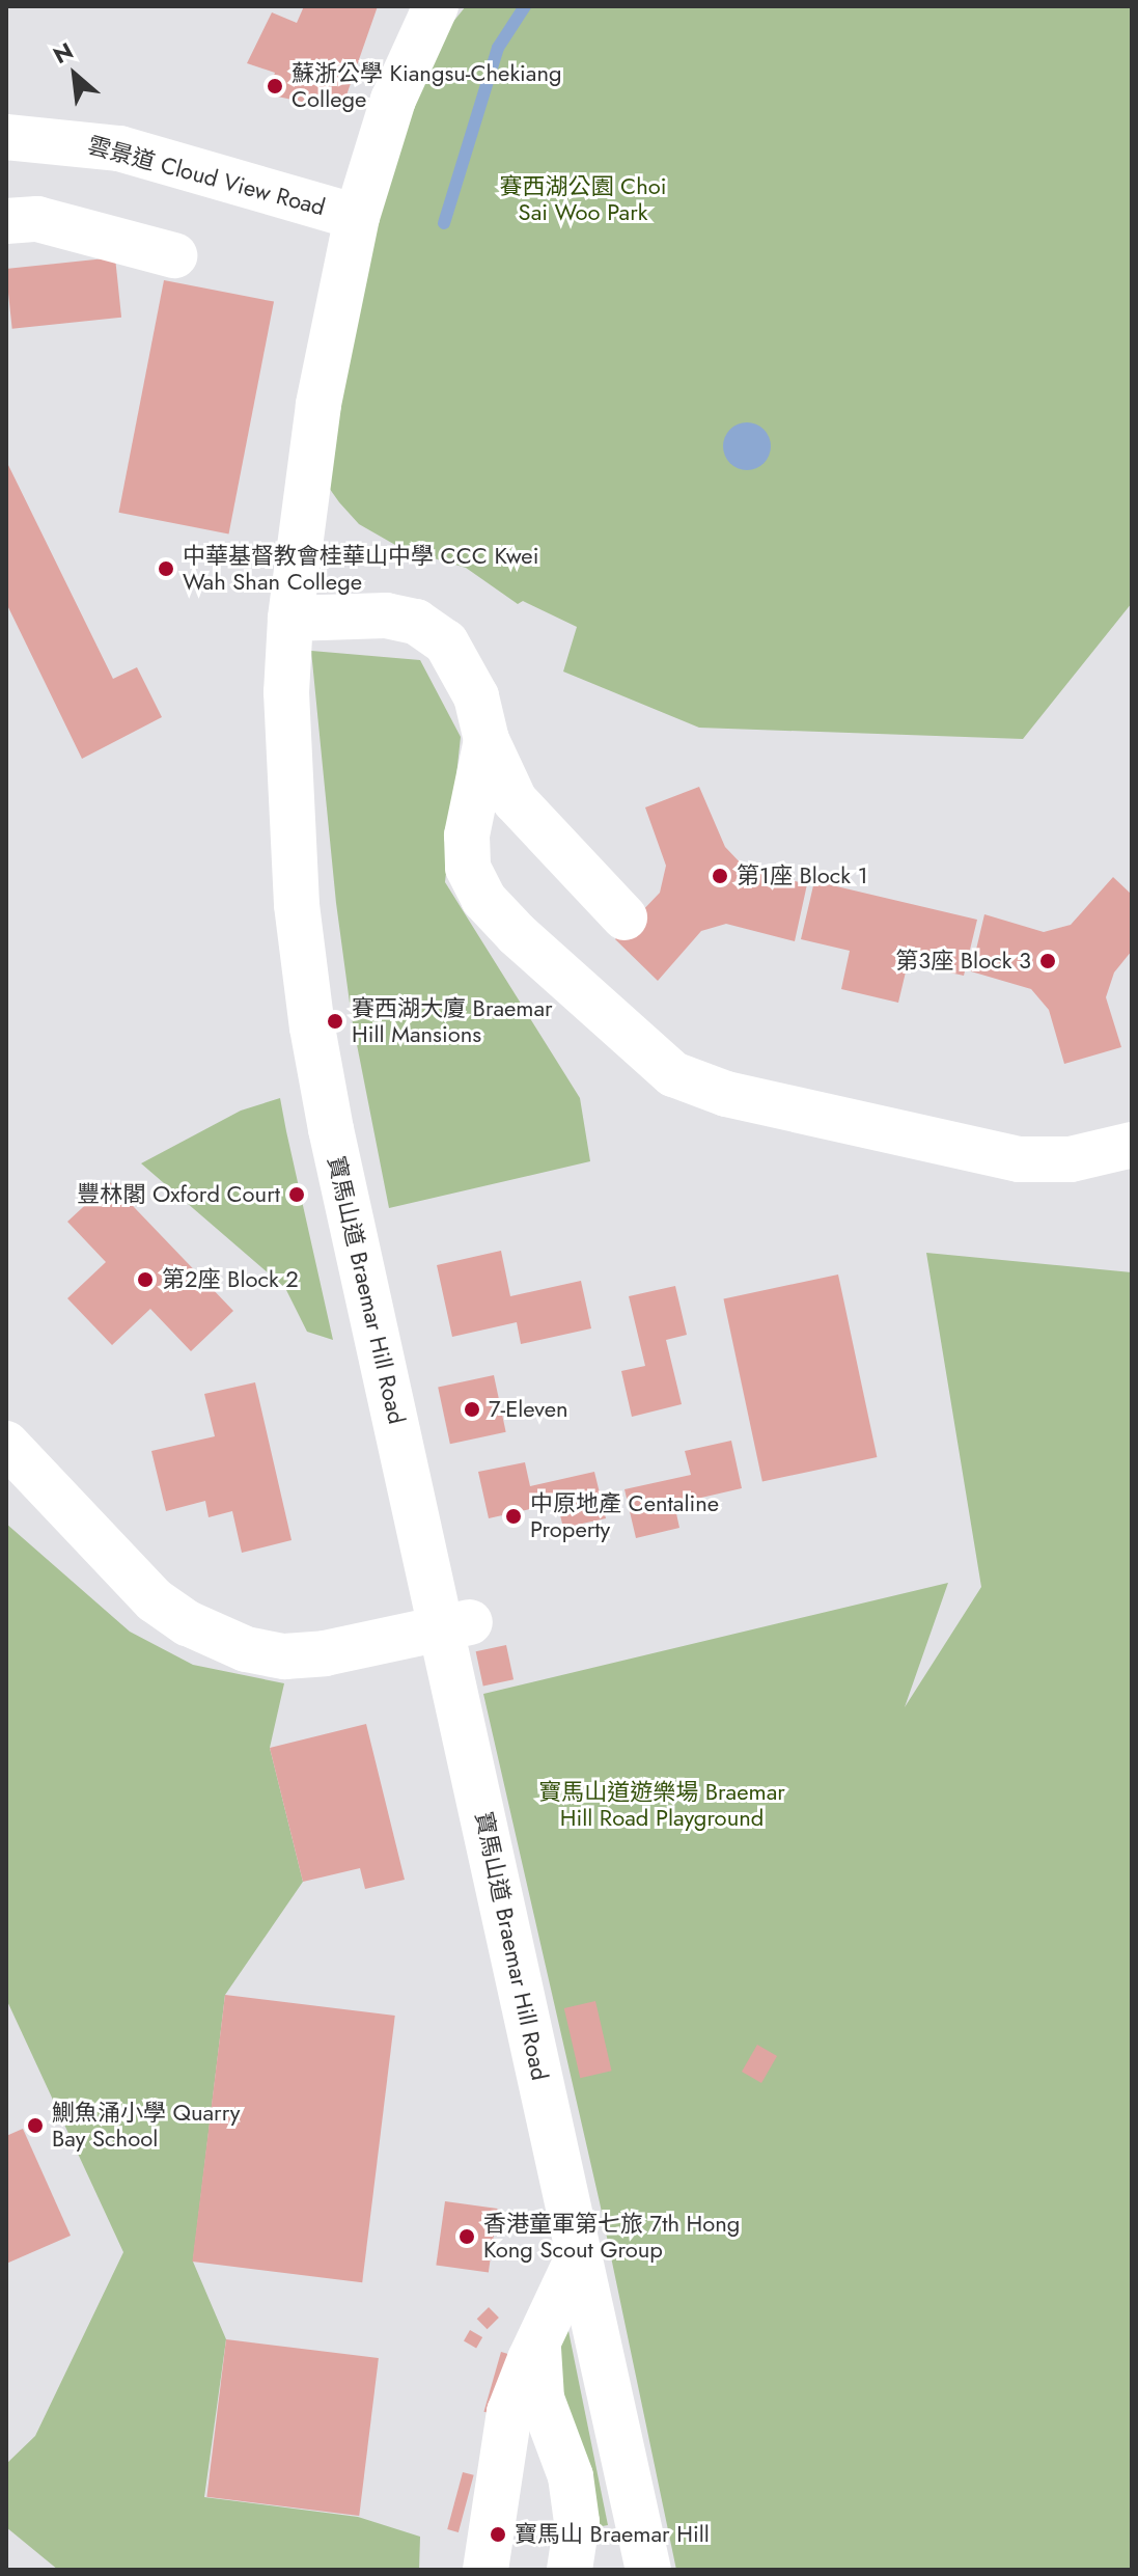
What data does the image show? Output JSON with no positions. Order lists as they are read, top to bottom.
{
  "streets": {
    "street": ["雲景道 Cloud View Road", "寶馬山道 Braemar Hill Road"]
  },
  "crossings": [
    ["雲景道 Cloud View Road", "寶馬山道 Braemar Hill Road"]
  ],
  "parks": ["賽西湖公園 Choi Sai Woo Park", "寶馬山道遊樂場 Braemar Hill Road Playground"],
  "places": [
    "蘇浙公學 Kiangsu-Chekiang College",
    "中華基督教會桂華山中學 CCC Kwei Wah Shan College",
    "第1座 Block 1",
    "第3座 Block 3",
    "賽西湖大廈 Braemar Hill Mansions",
    "豐林閣 Oxford Court",
    "第2座 Block 2",
    "7-Eleven",
    "中原地產 Centaline Property",
    "鰂魚涌小學 Quarry Bay School",
    "香港童軍第七旅 7th Hong Kong Scout Group",
    "寶馬山 Braemar Hill"
  ],
  "north": "top left"
}
